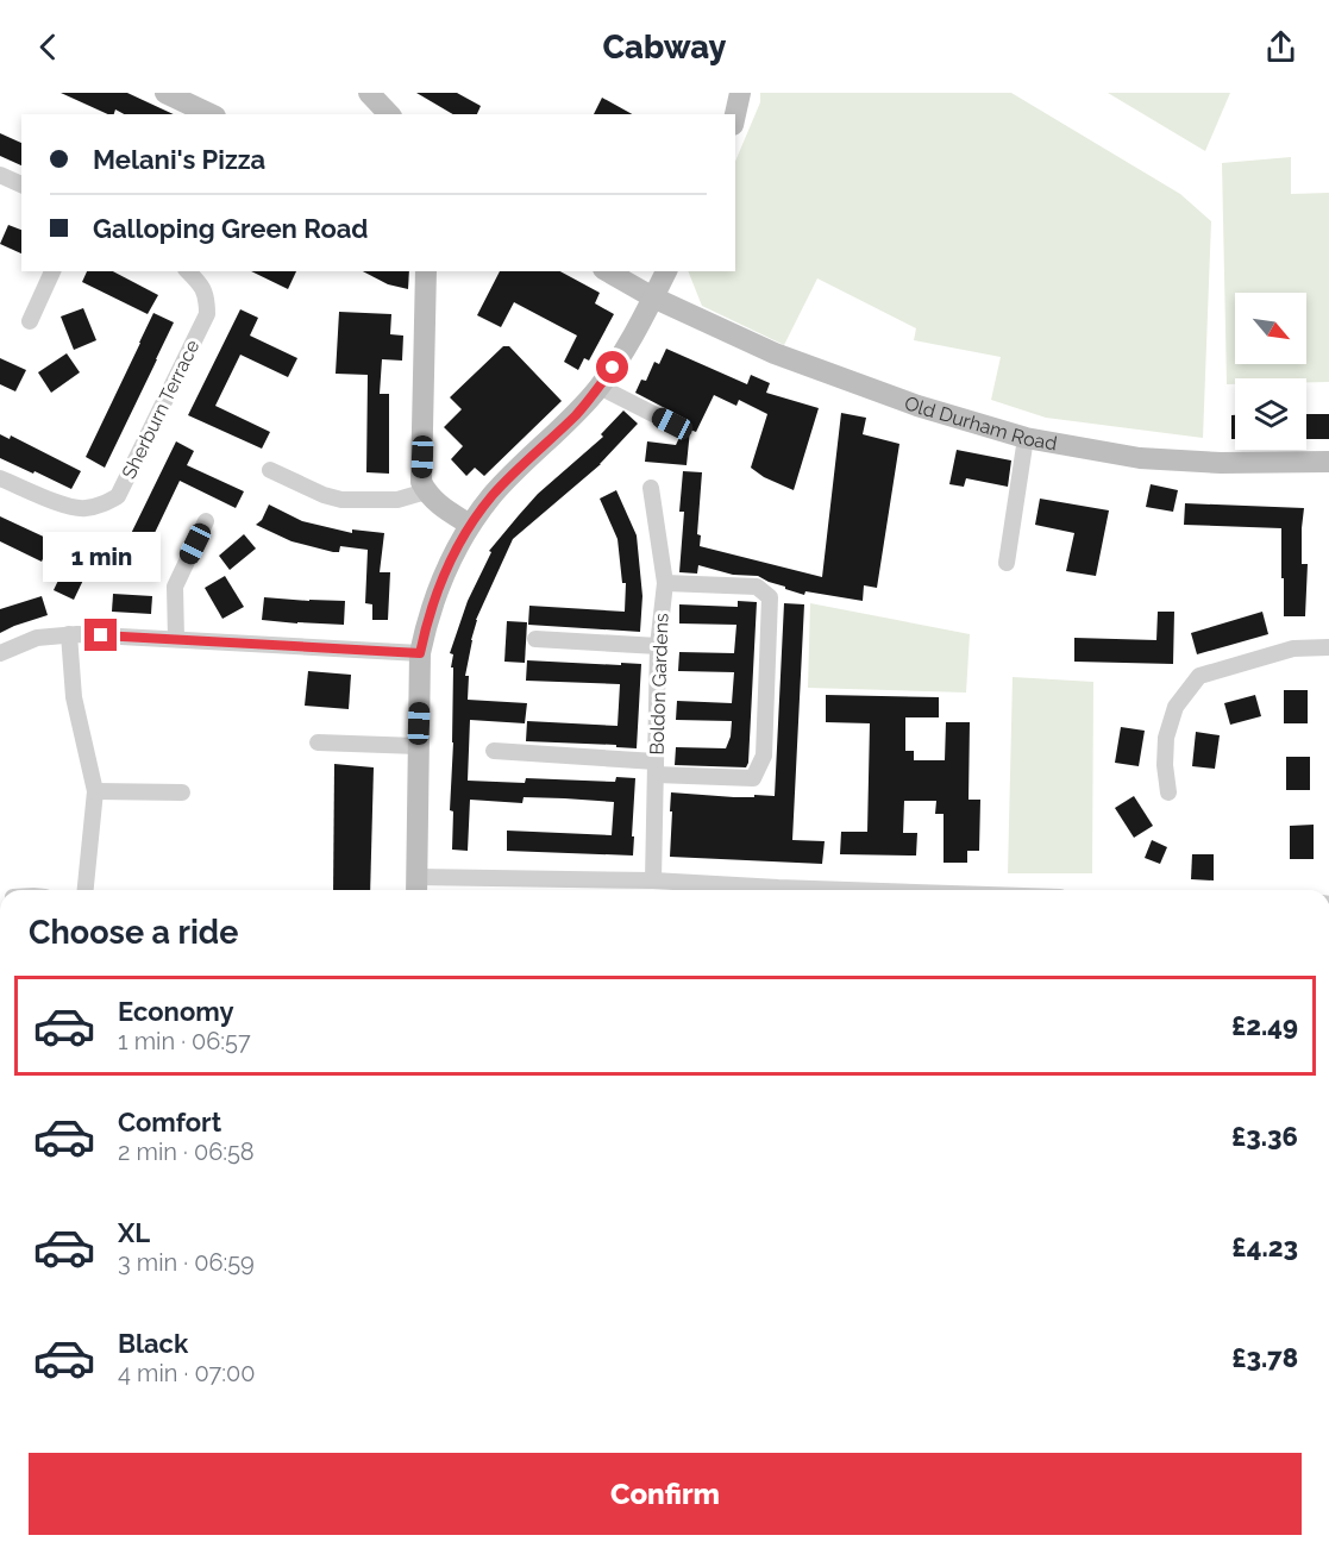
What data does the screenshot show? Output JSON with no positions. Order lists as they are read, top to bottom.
{
  "streets": {
    "main road": ["Old Durham Road"],
    "street": ["Sherburn Terrace", "Boldon Gardens"]
  },
  "north": "bottom right",
  "page": {
    "header": "Cabway",
    "banner": ["Melani's Pizza", "Galloping Green Road"],
    "bubble": "1 min",
    "heading": "Choose a ride",
    "list": [
      {
        "name": "Economy",
        "note": "1 min · 06:57",
        "value": "£2.49"
      },
      {
        "name": "Comfort",
        "note": "2 min · 06:58",
        "value": "£3.36"
      },
      {
        "name": "XL",
        "note": "3 min · 06:59",
        "value": "£4.23"
      },
      {
        "name": "Black",
        "note": "4 min · 07:00",
        "value": "£3.78"
      }
    ],
    "buttons": "Confirm"
  }
}
